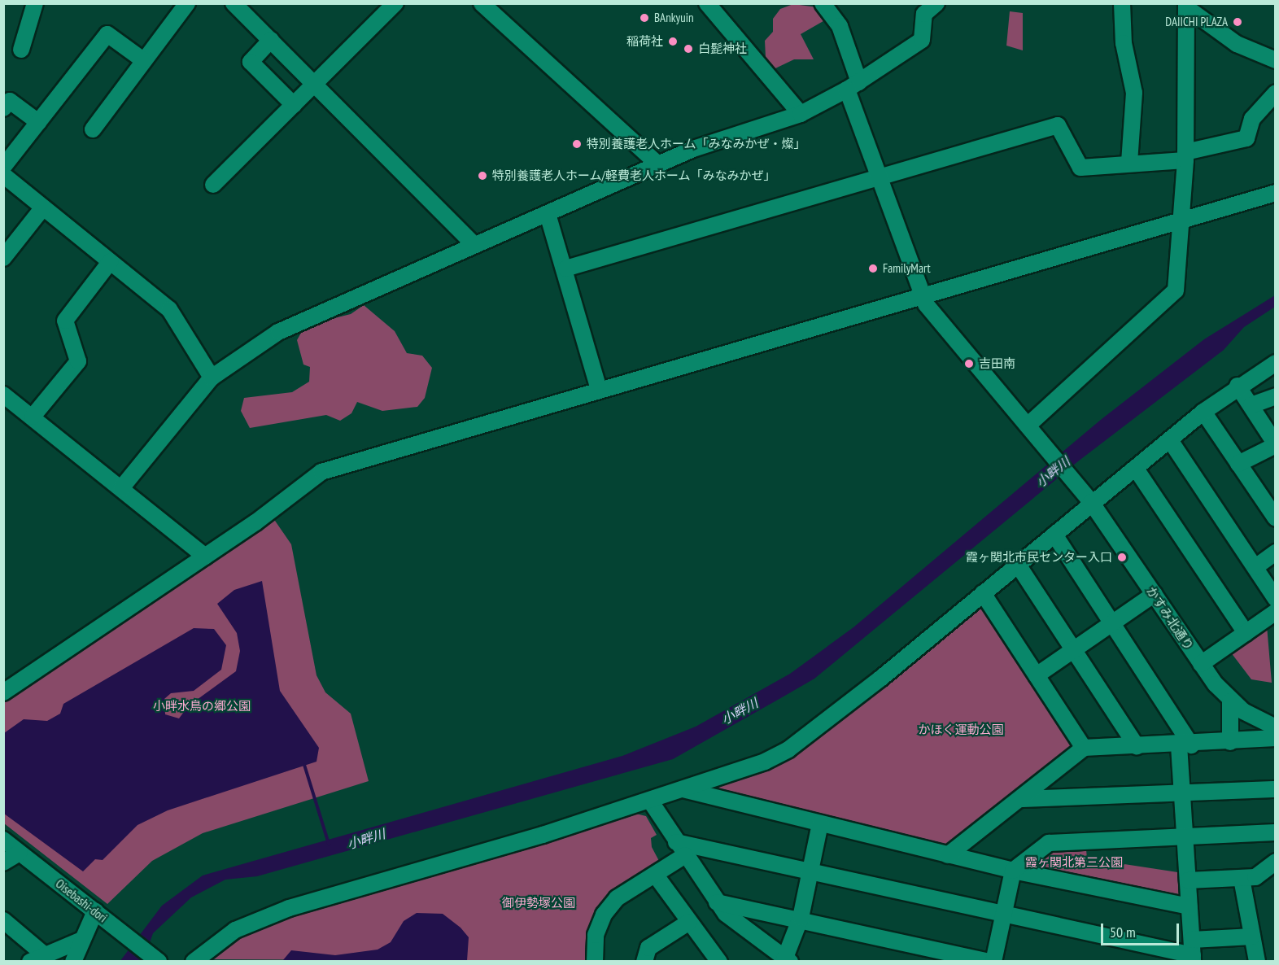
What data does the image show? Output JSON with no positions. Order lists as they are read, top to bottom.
{
  "streets": {
    "street": ["かすみ北通り", "Oisebashi-dori"]
  },
  "water": ["小畔川"],
  "parks": [
    "小畔水鳥の郷公園",
    "かほく運動公園",
    "霞ヶ関北第三公園",
    "御伊勢塚公園"
  ],
  "places": [
    "BAnkyuin",
    "DAIICHI PLAZA",
    "稲荷社",
    "白髭神社",
    "特別養護老人ホーム「みなみかぜ・燦」",
    "特別養護老人ホーム/軽費老人ホーム「みなみかぜ」",
    "FamilyMart",
    "吉田南",
    "霞ヶ関北市民センター入口"
  ],
  "scale_bar": "50 m"
}
